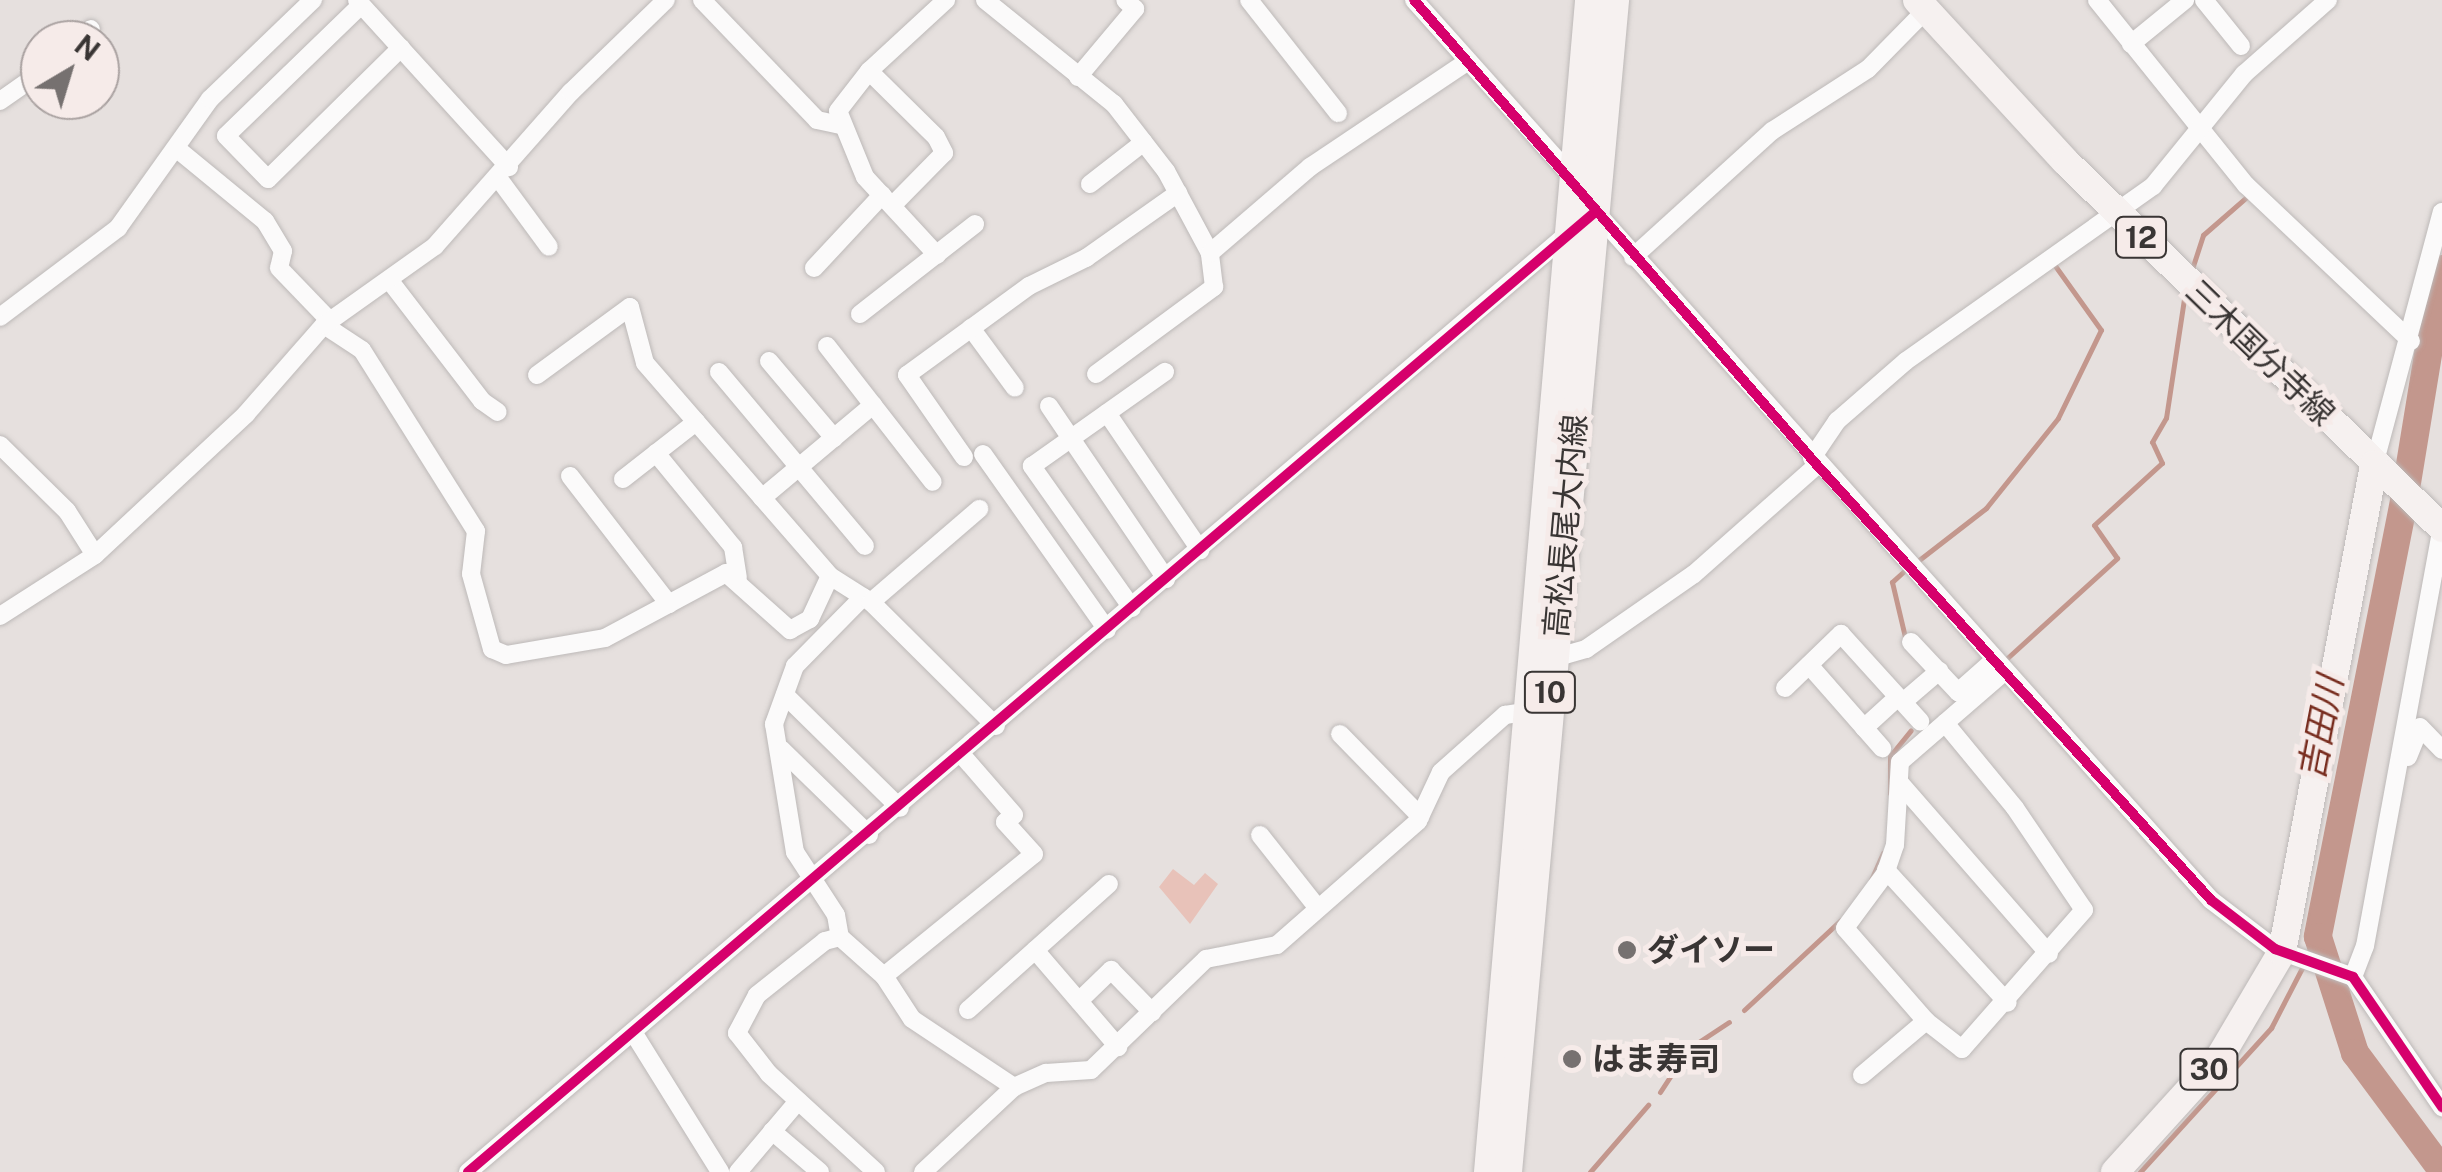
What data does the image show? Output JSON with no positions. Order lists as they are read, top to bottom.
{
  "streets": {
    "main road": [
      "12",
      "三木国分寺線",
      "高松長尾大内線",
      "10",
      "30"
    ]
  },
  "crossings": [
    ["三木国分寺線", "30"]
  ],
  "water": ["吉田川"],
  "places": ["ダイソー", "はま寿司"],
  "north": "top right"
}
